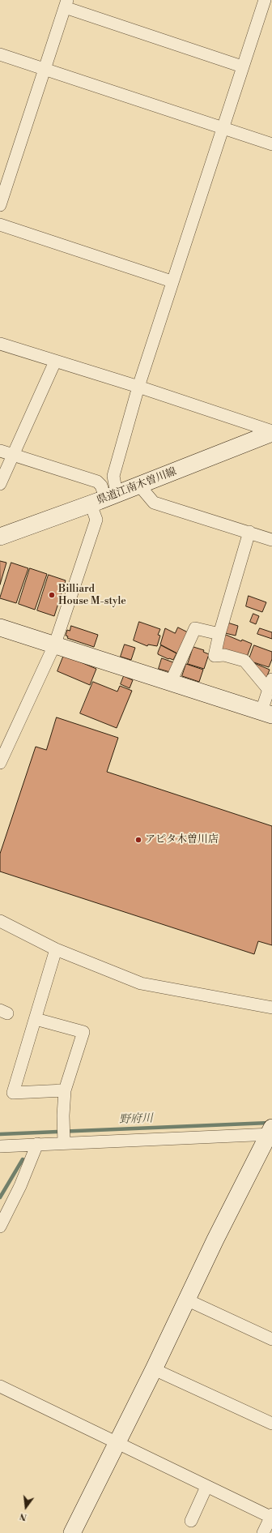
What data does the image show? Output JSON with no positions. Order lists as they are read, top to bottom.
{
  "streets": {
    "main road": ["県道江南木曽川線"]
  },
  "water": ["野府川"],
  "places": ["Billiard House M-style", "アピタ木曽川店"],
  "north": "bottom"
}
